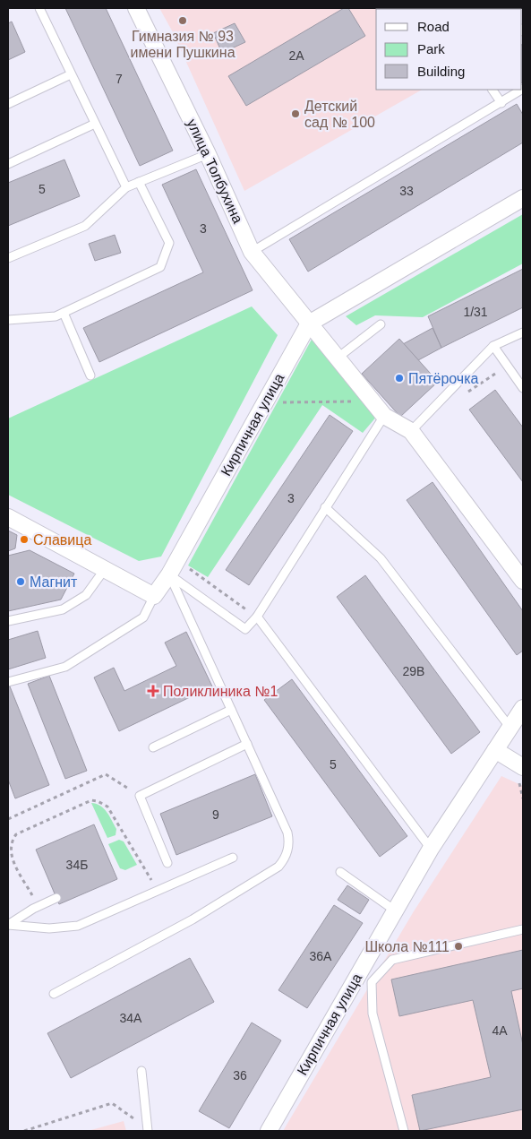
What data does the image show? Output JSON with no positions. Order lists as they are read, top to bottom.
{
  "streets": {
    "street": ["улица Толбухина", "Кирпичная улица"]
  },
  "crossings": [
    ["улица Толбухина", "Кирпичная улица"]
  ],
  "places": {
    "other": [
      "Гимназия № 93 имени Пушкина",
      "Детский сад № 100",
      "Пятёрочка",
      "Славица",
      "Магнит",
      "Школа №111"
    ],
    "health": ["Поликлиника №1"]
  },
  "house_numbers": [
    "2А",
    "7",
    "5",
    "33",
    "3",
    "1/31",
    "3",
    "29В",
    "5",
    "9",
    "34Б",
    "36А",
    "34А",
    "4А",
    "36"
  ],
  "legend": ["Road", "Park", "Building"]
}
